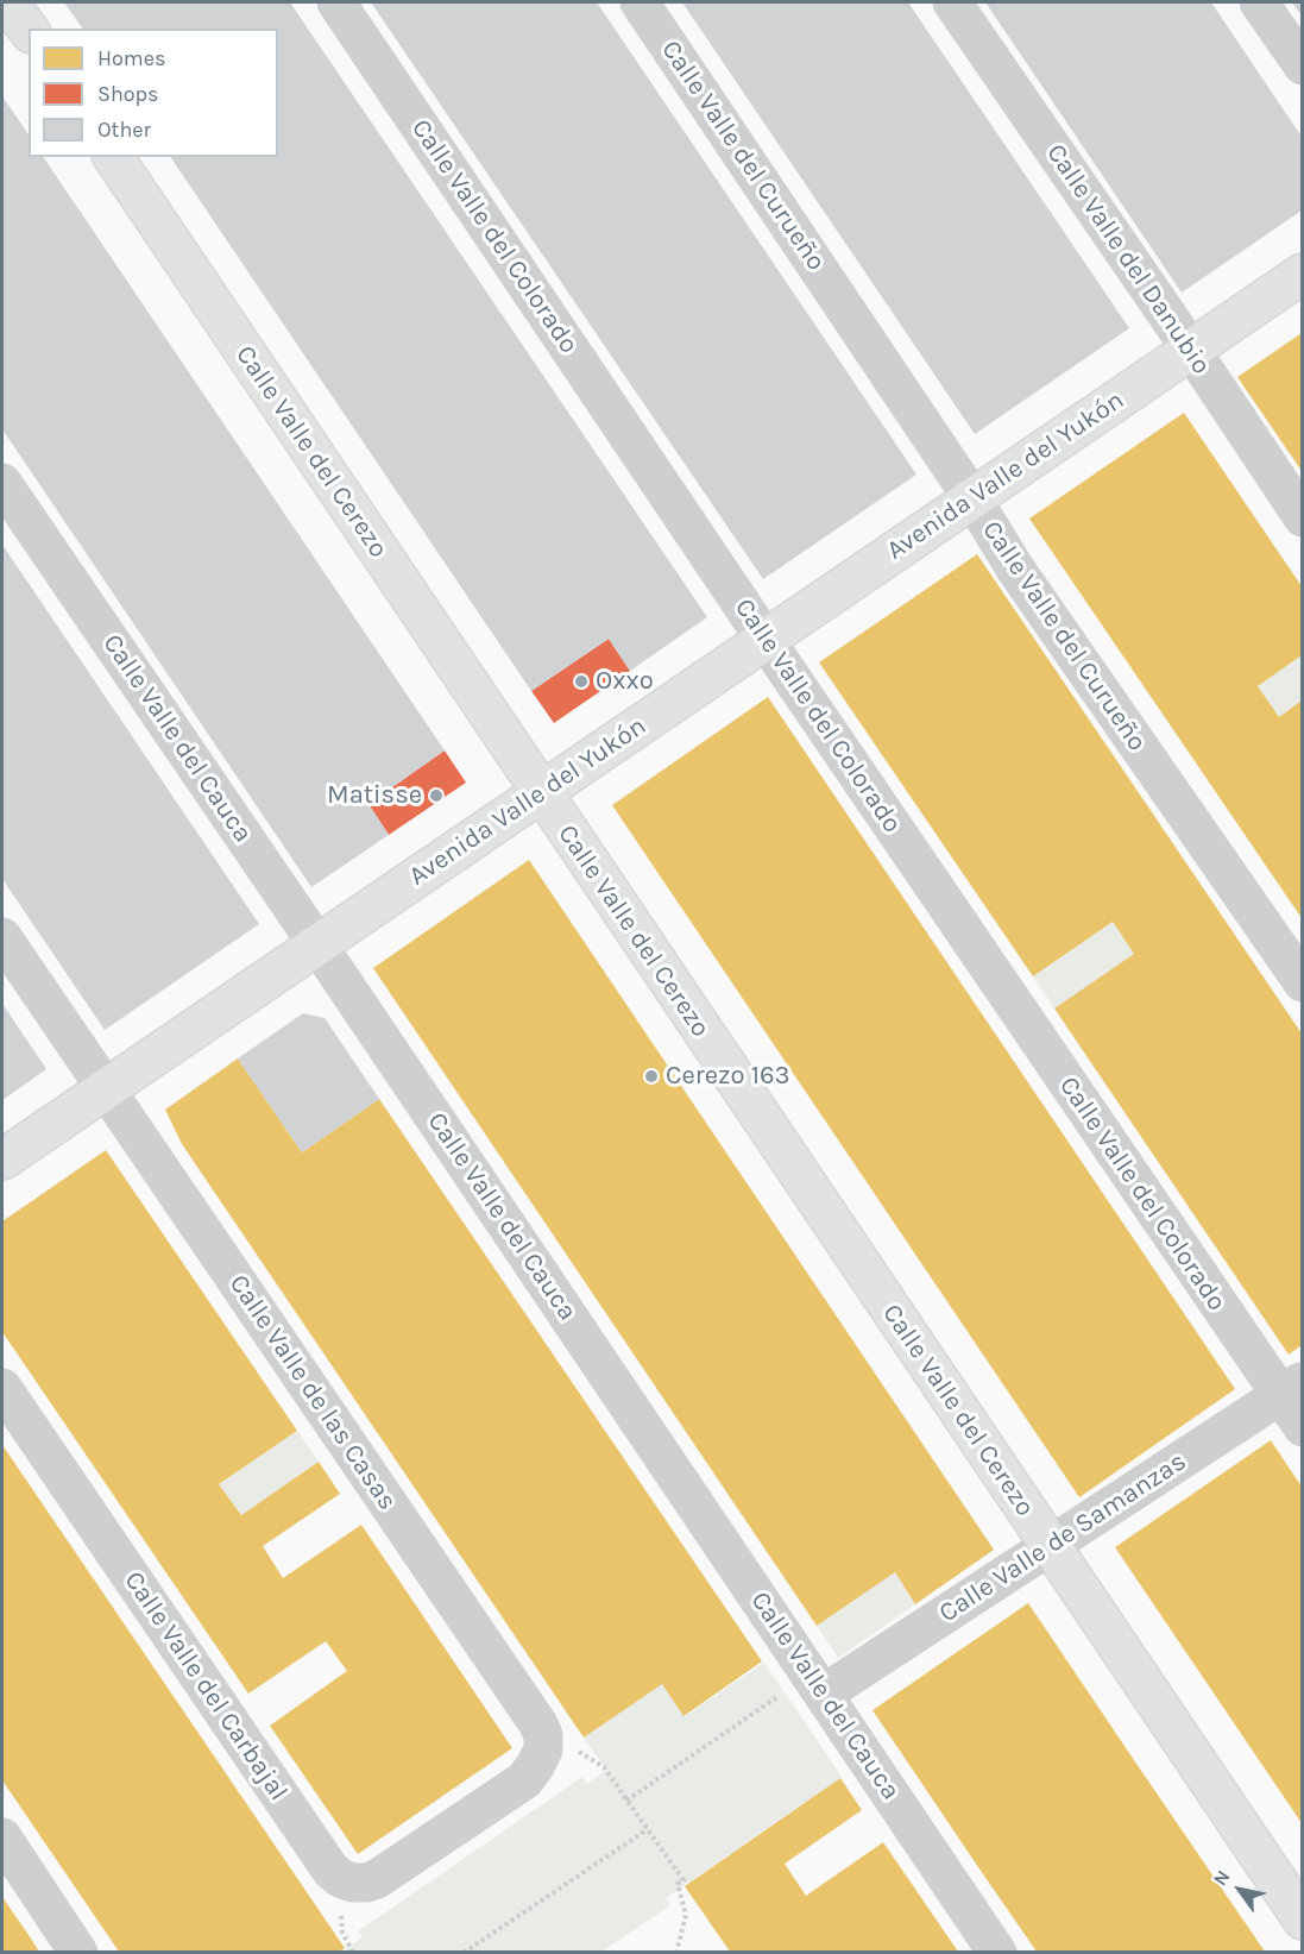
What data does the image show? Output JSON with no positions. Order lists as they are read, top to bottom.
{
  "streets": {
    "street": [
      "Calle Valle del Curueño",
      "Calle Valle del Colorado",
      "Calle Valle del Danubio",
      "Calle Valle del Cerezo",
      "Avenida Valle del Yukón",
      "Calle Valle del Cauca",
      "Calle Valle de las Casas",
      "Calle Valle de Samanzas",
      "Calle Valle del Carbajal"
    ]
  },
  "crossings": [
    ["Calle Valle del Curueño", "Avenida Valle del Yukón"],
    ["Calle Valle del Colorado", "Avenida Valle del Yukón"],
    ["Calle Valle del Colorado", "Calle Valle de Samanzas"],
    ["Calle Valle del Danubio", "Avenida Valle del Yukón"],
    ["Calle Valle del Cerezo", "Avenida Valle del Yukón"],
    ["Calle Valle del Cerezo", "Calle Valle de Samanzas"],
    ["Avenida Valle del Yukón", "Calle Valle del Cauca"],
    ["Avenida Valle del Yukón", "Calle Valle de las Casas"],
    ["Calle Valle del Cauca", "Calle Valle de Samanzas"],
    ["Calle Valle de las Casas", "Calle Valle del Carbajal"]
  ],
  "places": ["Oxxo", "Matisse", "Cerezo 163"],
  "legend": ["Homes", "Shops", "Other"],
  "north": "top left"
}
